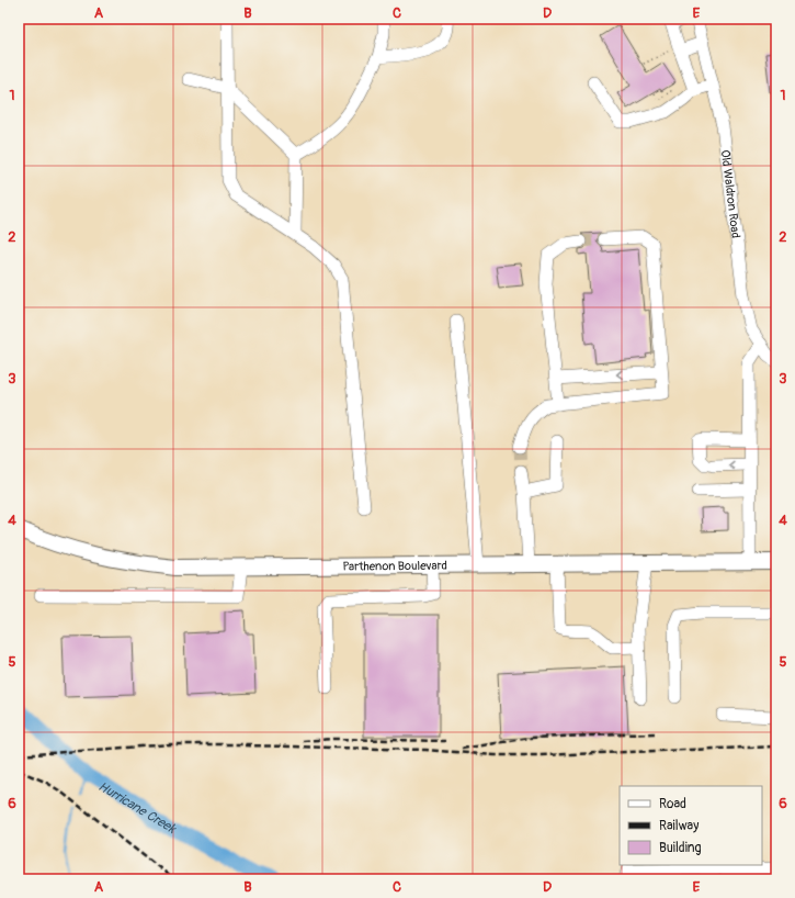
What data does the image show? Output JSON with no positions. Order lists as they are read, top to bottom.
{
  "streets": {
    "main road": ["Parthenon Boulevard"],
    "street": ["Old Waldron Road"]
  },
  "water": ["Hurricane Creek"],
  "legend": ["Road", "Railway", "Building"],
  "grid": {
    "columns": [
      "A",
      "B",
      "C",
      "D",
      "E"
    ],
    "rows": [
      "1",
      "2",
      "3",
      "4",
      "5",
      "6"
    ]
  }
}
